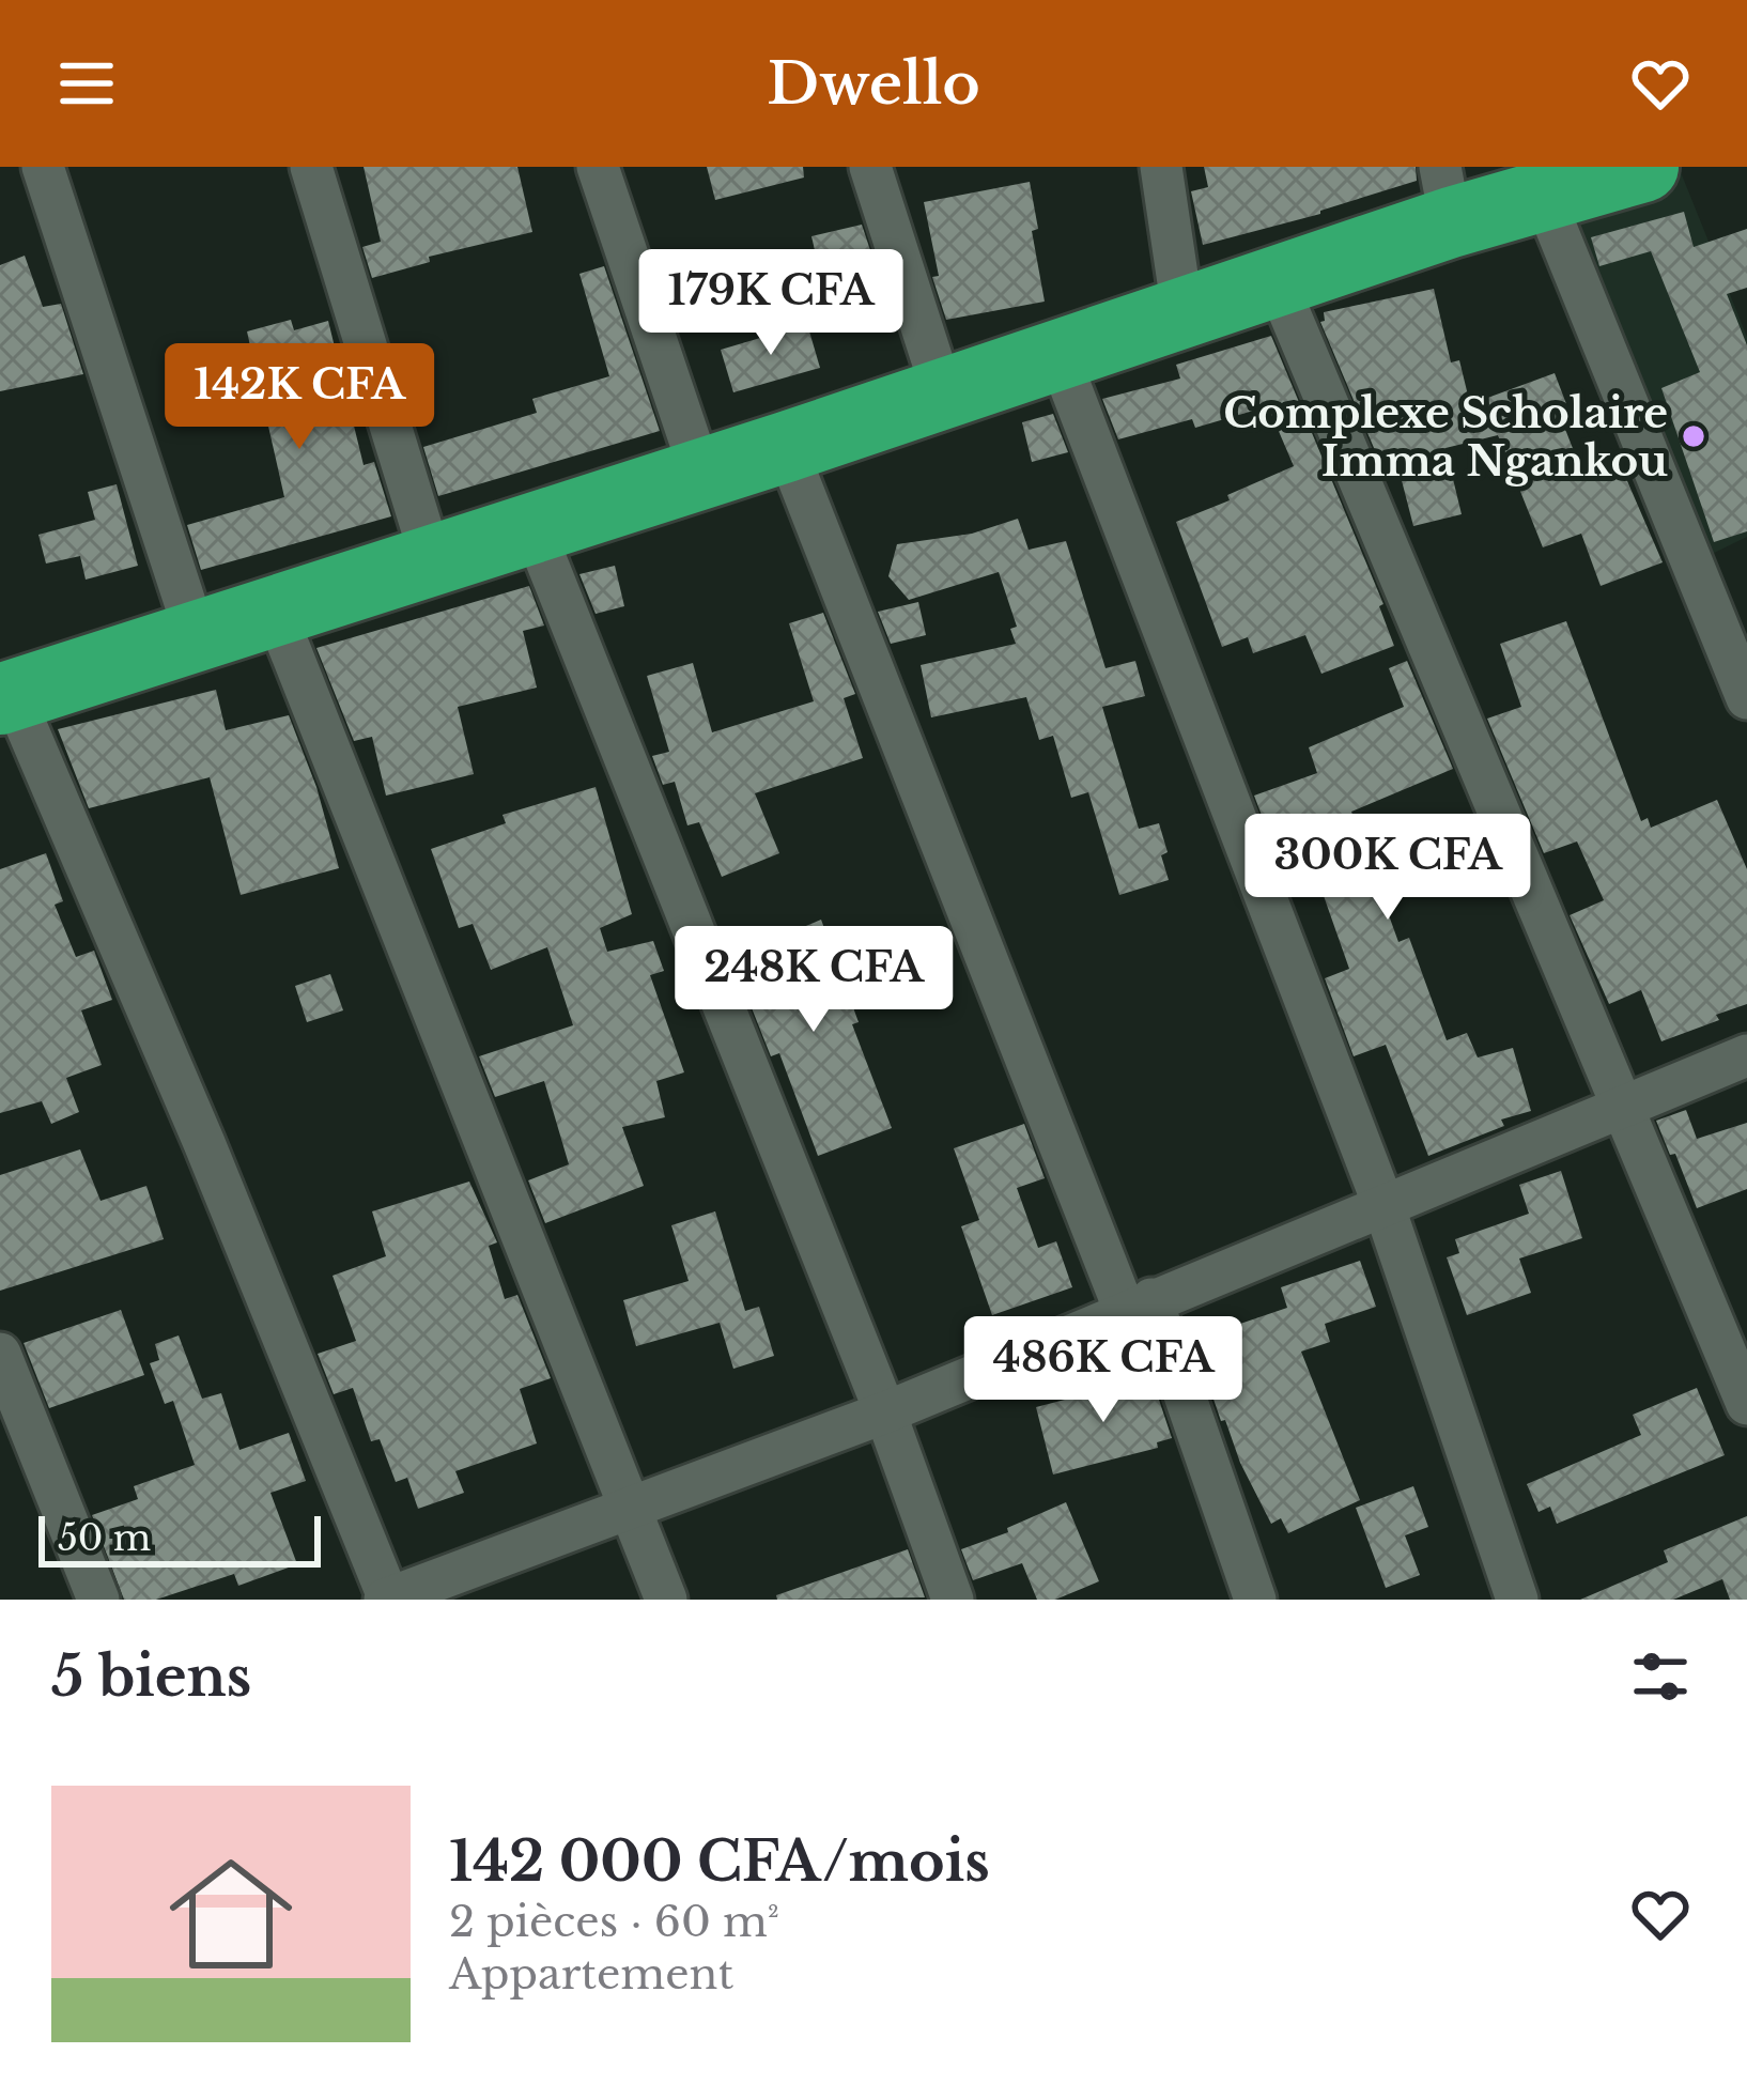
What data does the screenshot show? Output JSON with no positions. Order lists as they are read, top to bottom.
{
  "places": ["Complexe Scholaire Imma Ngankou"],
  "scale_bar": "50 m",
  "page": {
    "header": "Dwello",
    "price": [
      "179K CFA",
      "142K CFA",
      "300K CFA",
      "248K CFA",
      "486K CFA"
    ],
    "scale": "50 m",
    "heading": "5 biens",
    "list": [
      {
        "name": "142 000 CFA/mois",
        "note": "2 pièces · 60 m² · Appartement"
      }
    ]
  }
}
